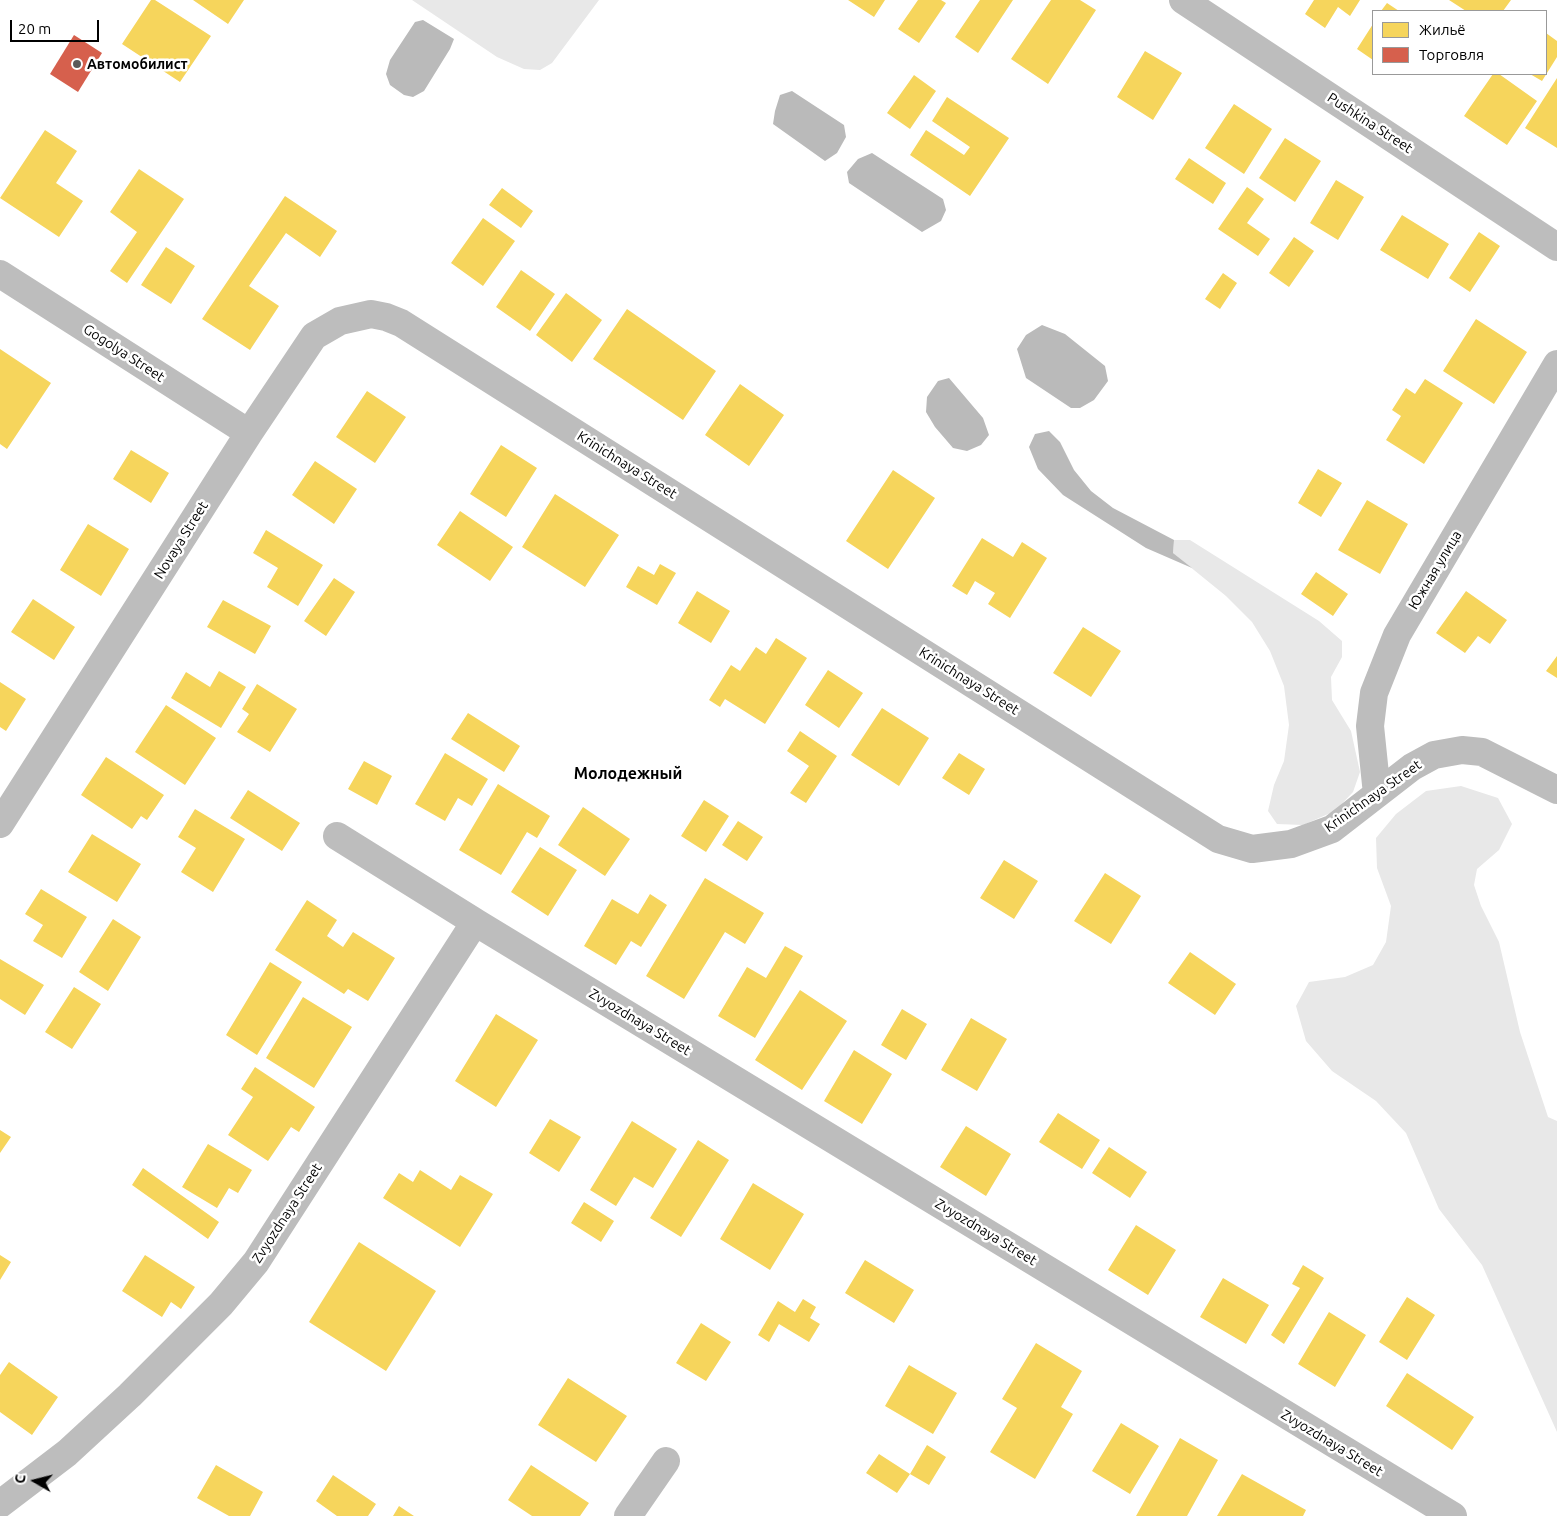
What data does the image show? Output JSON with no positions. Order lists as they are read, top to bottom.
{
  "streets": {
    "street": [
      "Pushkina Street",
      "Gogolya Street",
      "Krinichnaya Street",
      "Novaya Street",
      "Южная улица",
      "Zvyozdnaya Street"
    ]
  },
  "crossings": [
    ["Gogolya Street", "Novaya Street"],
    ["Krinichnaya Street", "Novaya Street"],
    ["Krinichnaya Street", "Южная улица"]
  ],
  "districts": ["Молодежный"],
  "places": ["Автомобилист"],
  "legend": ["Жильё", "Торговля"],
  "scale_bar": "20 m",
  "north": "left"
}
